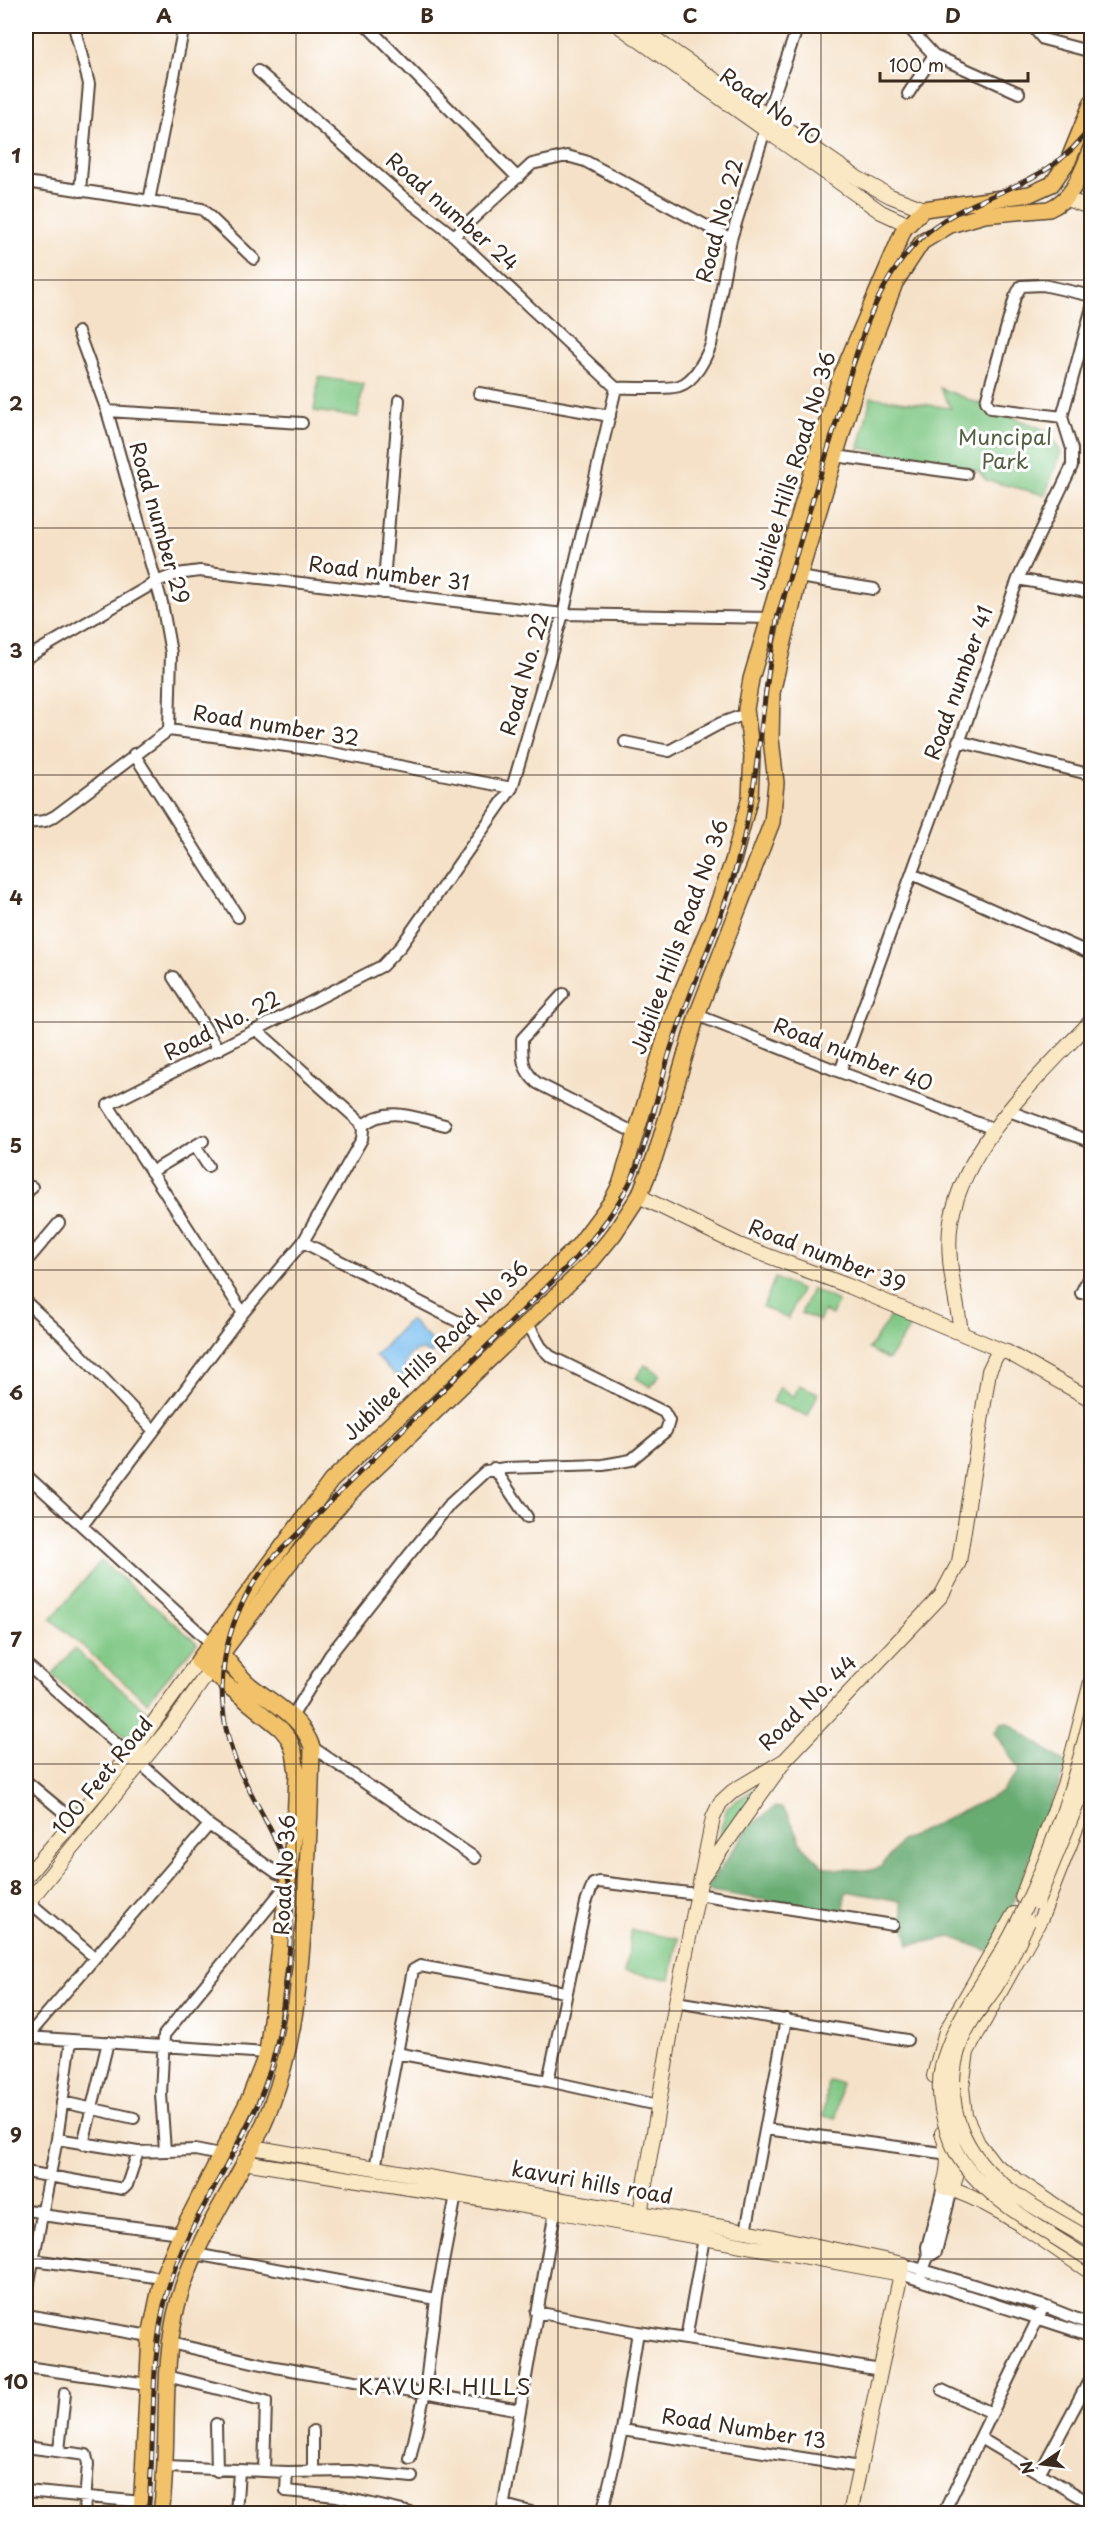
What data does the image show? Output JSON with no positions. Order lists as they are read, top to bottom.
{
  "streets": {
    "main road": [
      "Road No 10",
      "Jubilee Hills Road No 36",
      "Road number 39",
      "Road No. 44",
      "100 Feet Road",
      "Road No 36",
      "kavuri hills road"
    ],
    "street": [
      "Road number 24",
      "Road No. 22",
      "Road number 29",
      "Road number 31",
      "Road number 41",
      "Road number 32",
      "Road number 40",
      "Road Number 13"
    ]
  },
  "crossings": [
    ["Road No 10", "Road No. 22"],
    ["Road No 10", "Jubilee Hills Road No 36"],
    ["Road number 24", "Road No. 22"],
    ["Road No. 22", "Road number 31"],
    ["Road No. 22", "Road number 32"],
    ["Jubilee Hills Road No 36", "Road number 31"],
    ["Jubilee Hills Road No 36", "Road number 40"],
    ["Jubilee Hills Road No 36", "Road number 39"],
    ["Jubilee Hills Road No 36", "100 Feet Road"],
    ["Jubilee Hills Road No 36", "Road No 36"],
    ["Road number 29", "Road number 31"],
    ["Road number 29", "Road number 32"],
    ["Road number 41", "Road number 40"],
    ["Road number 39", "Road No. 44"],
    ["Road No. 44", "kavuri hills road"],
    ["100 Feet Road", "Road No 36"],
    ["Road No 36", "kavuri hills road"]
  ],
  "districts": ["KAVURI HILLS"],
  "parks": ["Muncipal Park"],
  "scale_bar": "100 m",
  "north": "left",
  "grid": {
    "columns": [
      "A",
      "B",
      "C",
      "D"
    ],
    "rows": [
      "1",
      "2",
      "3",
      "4",
      "5",
      "6",
      "7",
      "8",
      "9",
      "10"
    ]
  }
}
